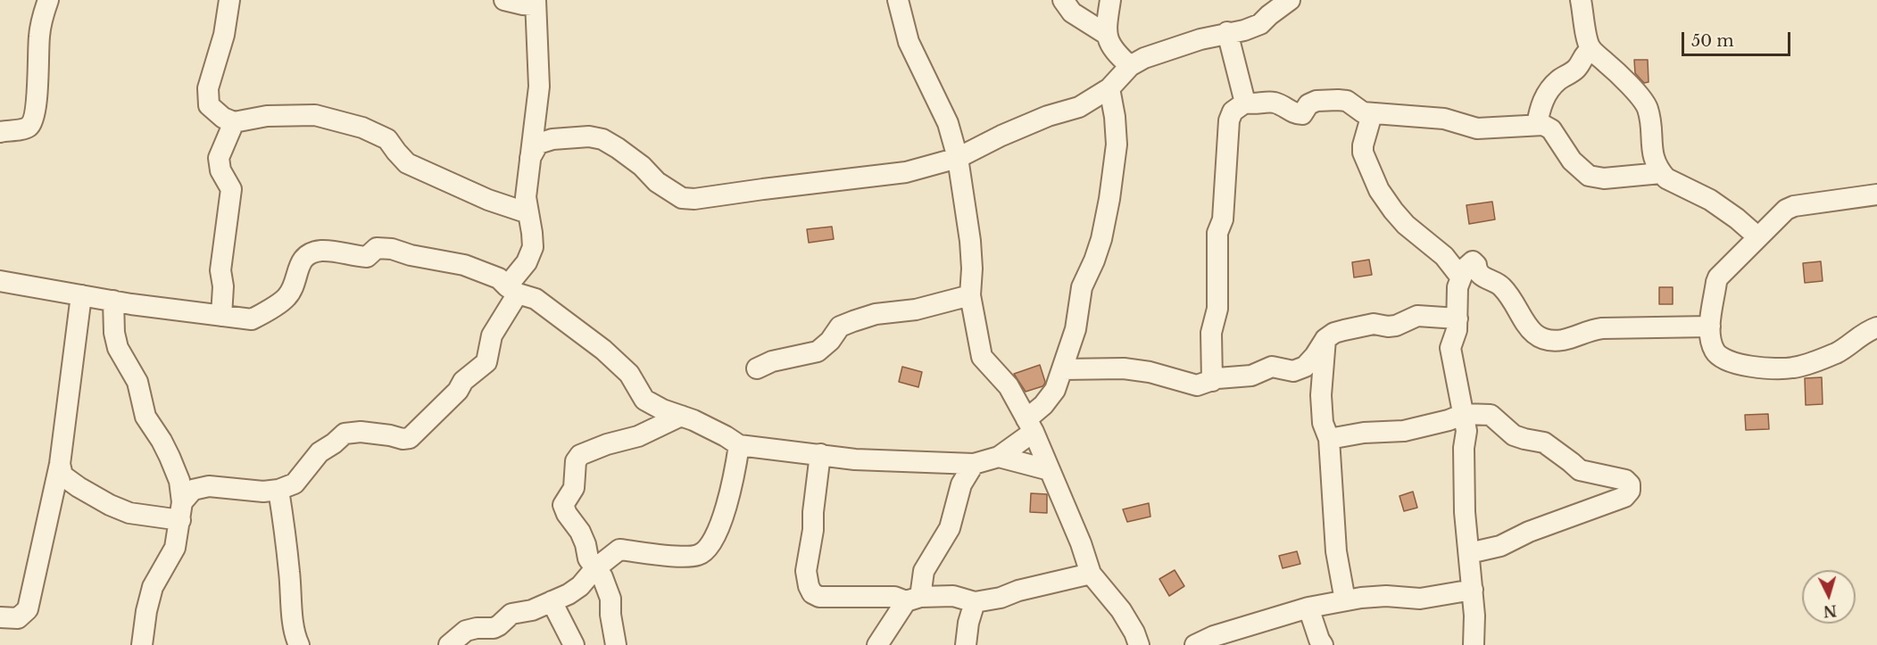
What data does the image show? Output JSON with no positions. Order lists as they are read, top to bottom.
{
  "scale_bar": "50 m",
  "north": "bottom"
}
